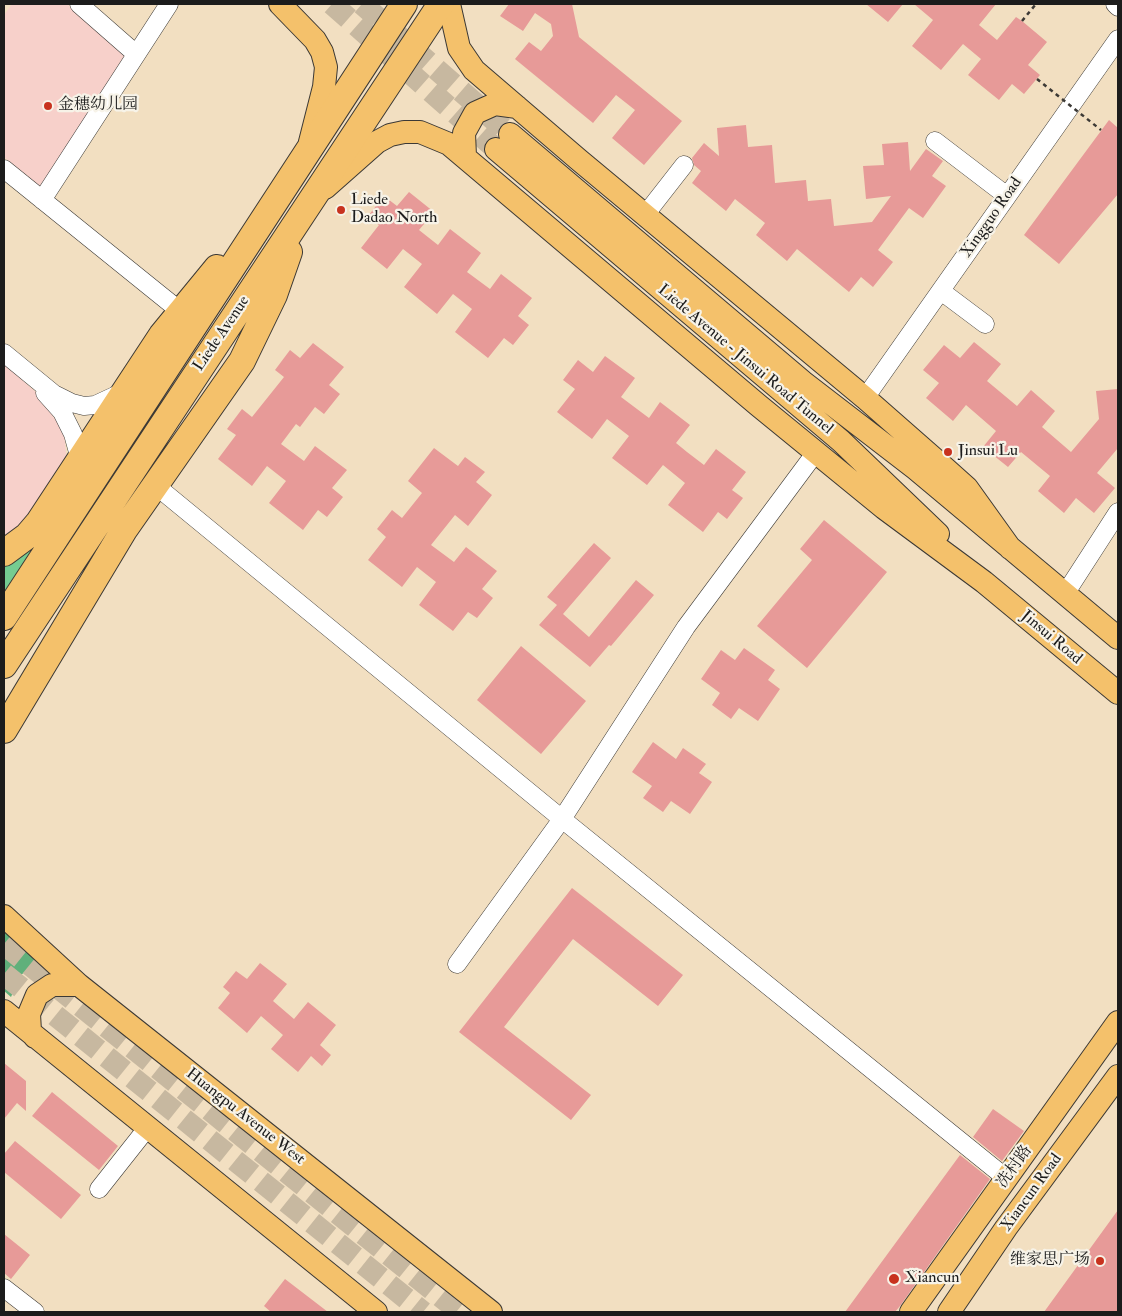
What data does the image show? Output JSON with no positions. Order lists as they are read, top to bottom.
{
  "streets": {
    "highway": ["Liede Avenue"],
    "main road": [
      "Liede Avenue - Jinsui Road Tunnel",
      "Jinsui Road",
      "Huangpu Avenue West",
      "冼村路",
      "Xiancun Road"
    ],
    "street": ["Xingguo Road"]
  },
  "crossings": [
    ["Liede Avenue - Jinsui Road Tunnel", "Jinsui Road"]
  ],
  "places": [
    "金穗幼儿园",
    "Liede Dadao North",
    "Jinsui Lu",
    "维家思广场",
    "Xiancun"
  ]
}
